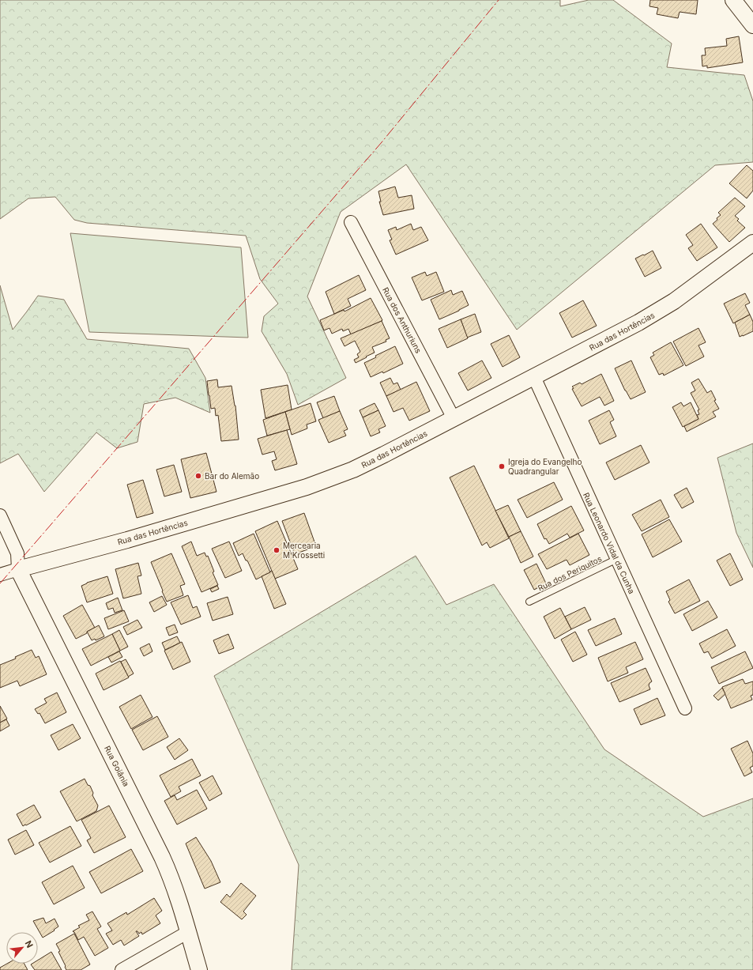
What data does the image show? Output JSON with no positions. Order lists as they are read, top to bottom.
{
  "streets": {
    "street": [
      "Rua dos Anthuriuns",
      "Rua das Hortências",
      "Rua Leonardo Vidal da Cunha",
      "Rua Goiânia"
    ],
    "lane": ["Rua dos Periquitos"]
  },
  "crossings": [
    ["Rua dos Anthuriuns", "Rua das Hortências"],
    ["Rua das Hortências", "Rua Leonardo Vidal da Cunha"],
    ["Rua das Hortências", "Rua Goiânia"],
    ["Rua Leonardo Vidal da Cunha", "Rua dos Periquitos"]
  ],
  "places": ["Igreja do Evangelho Quadrangular", "Bar do Alemão", "Mercearia M Krossetti"],
  "north": "top right"
}
